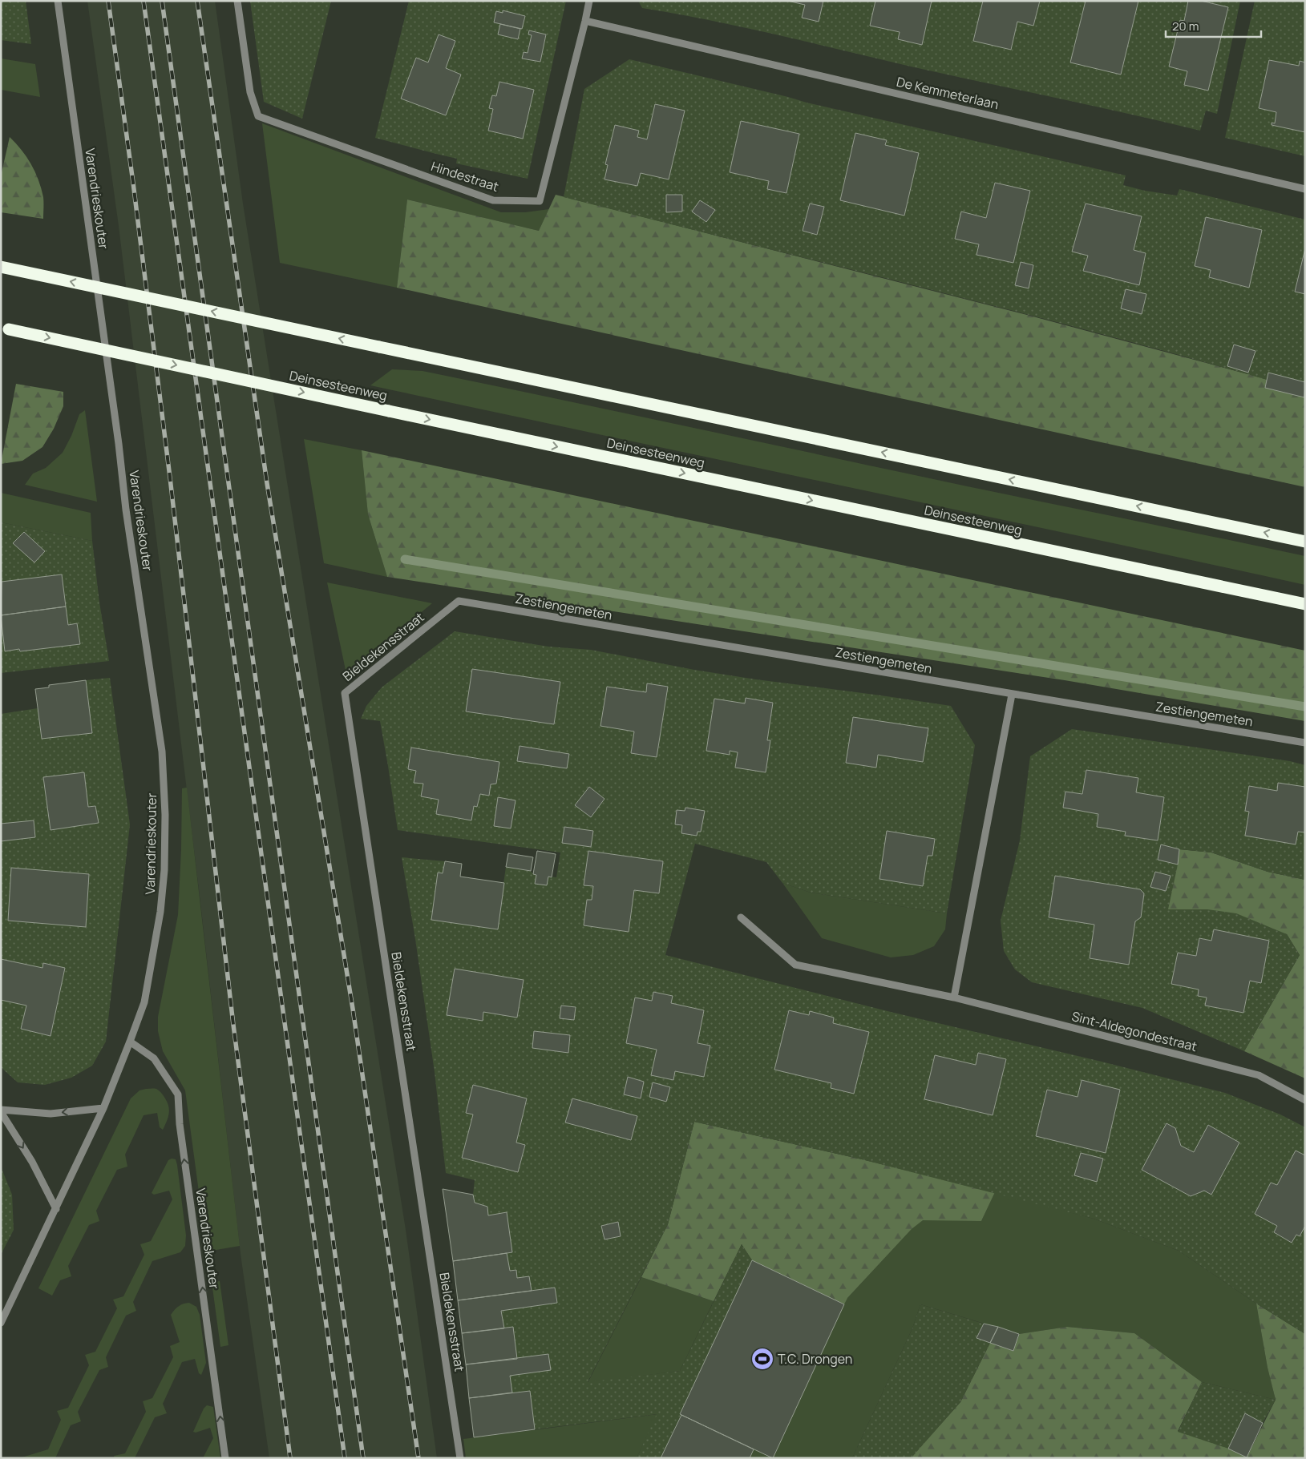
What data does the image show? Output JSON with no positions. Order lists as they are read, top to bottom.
{
  "streets": {
    "highway": ["Deinsesteenweg"],
    "street": [
      "De Kemmeterlaan",
      "Hindestraat",
      "Varendrieskouter",
      "Zestiengemeten",
      "Bieldekensstraat",
      "Sint-Aldegondestraat"
    ]
  },
  "crossings": [
    ["De Kemmeterlaan", "Hindestraat"],
    ["Zestiengemeten", "Bieldekensstraat"]
  ],
  "places": {
    "sports": ["T.C. Drongen"]
  },
  "scale_bar": "20 m"
}
